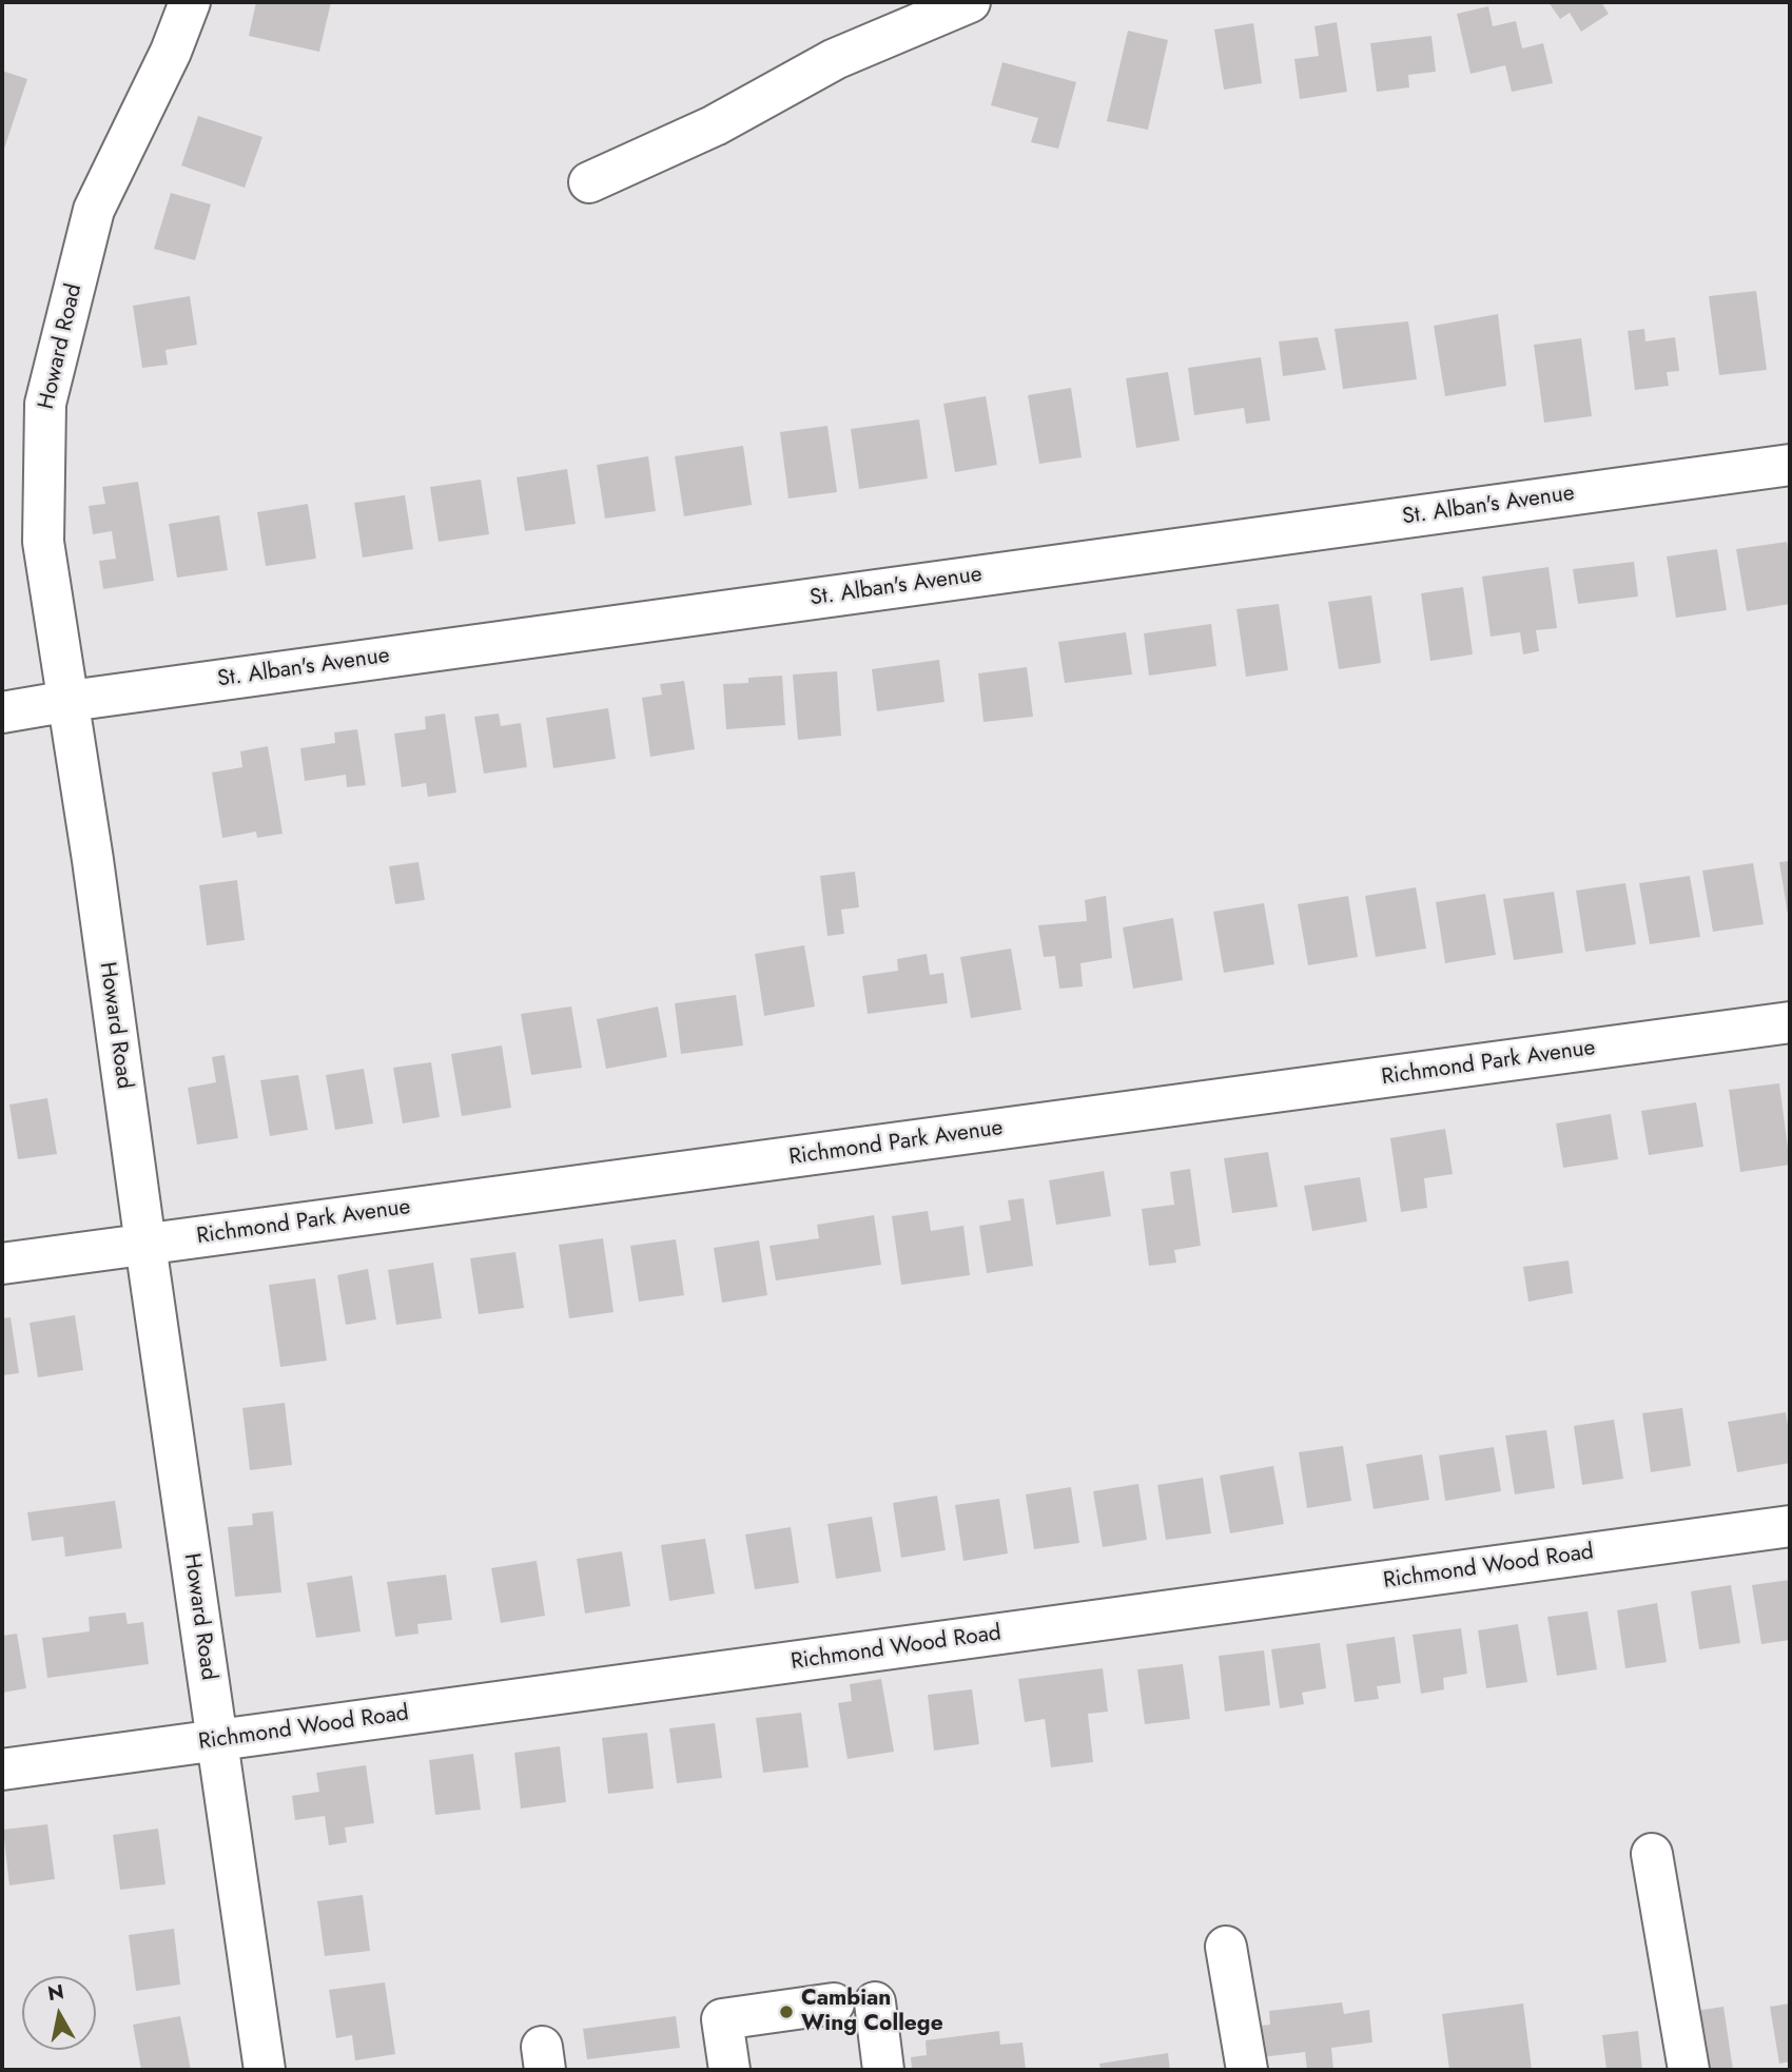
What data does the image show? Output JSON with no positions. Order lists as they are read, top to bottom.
{
  "streets": {
    "street": [
      "Howard Road",
      "St. Alban's Avenue",
      "Richmond Park Avenue",
      "Richmond Wood Road"
    ]
  },
  "crossings": [
    ["Howard Road", "St. Alban's Avenue"],
    ["Howard Road", "Richmond Park Avenue"],
    ["Howard Road", "Richmond Wood Road"]
  ],
  "places": ["Cambian Wing College"],
  "north": "top"
}
